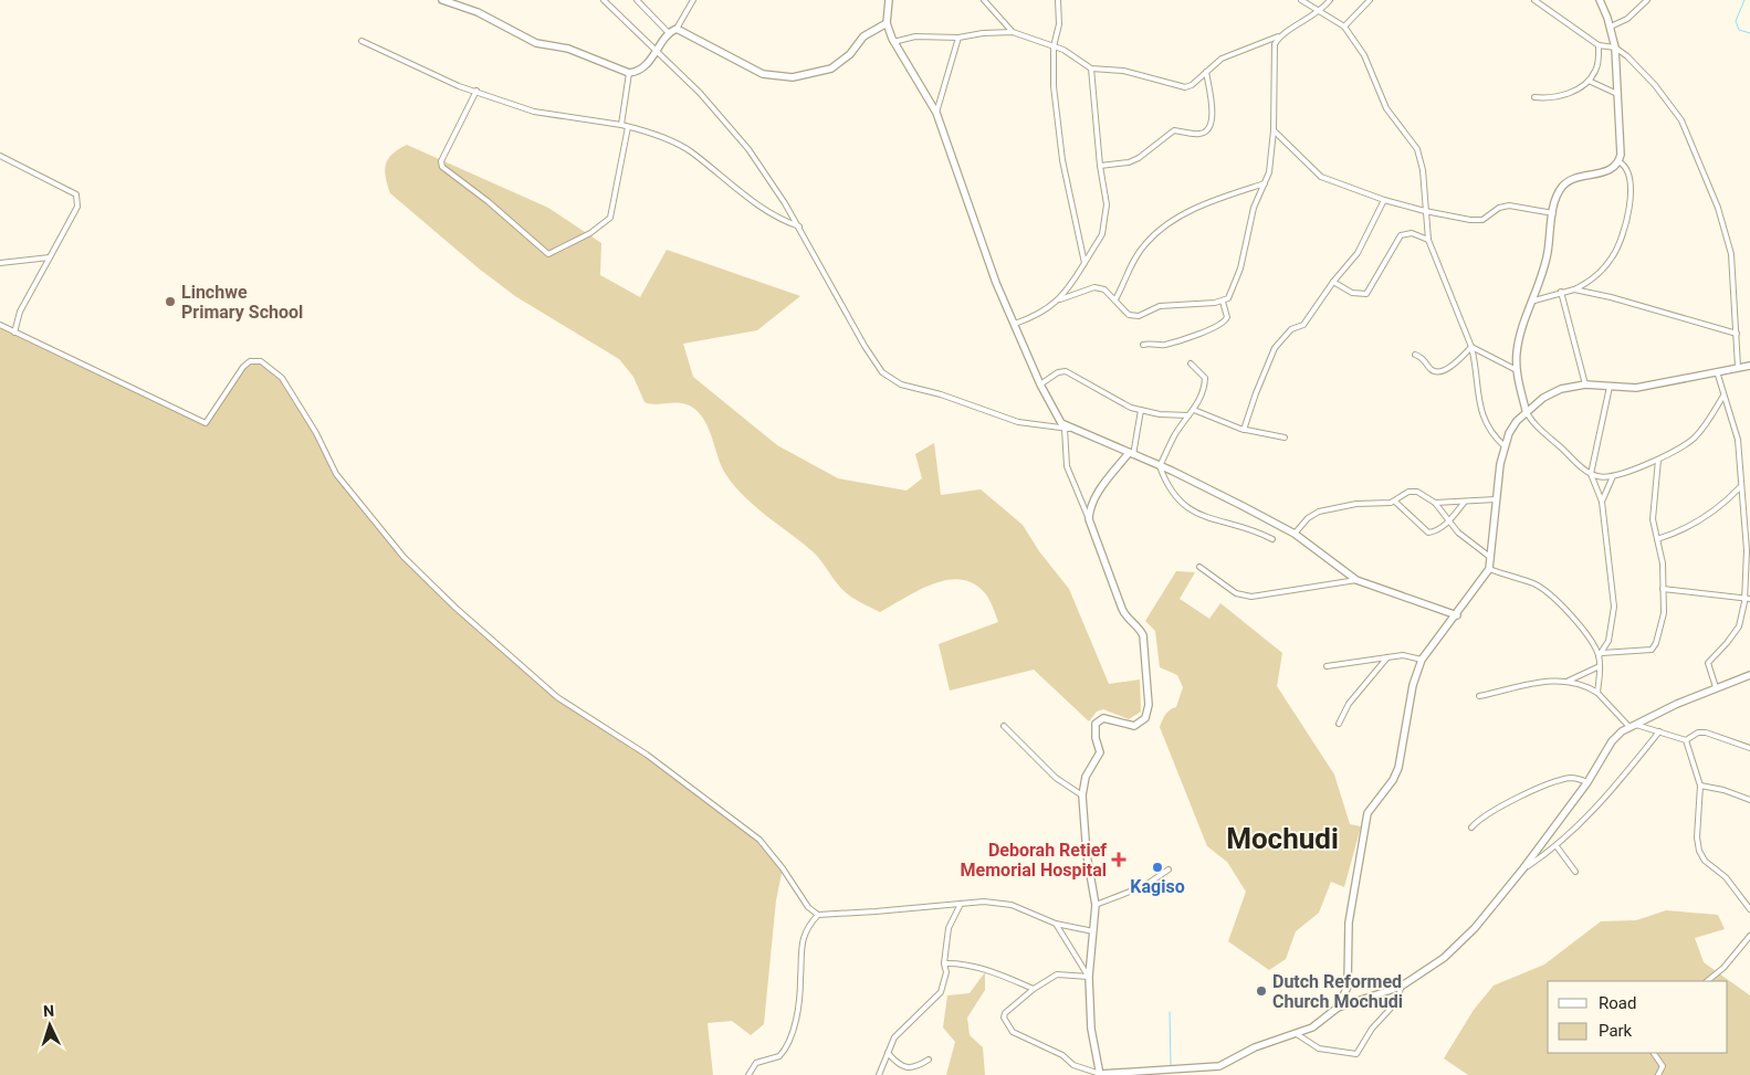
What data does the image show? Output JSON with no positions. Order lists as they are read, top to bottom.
{
  "districts": ["Mochudi"],
  "places": {
    "other": ["Linchwe Primary School", "Kagiso", "Dutch Reformed Church Mochudi"],
    "health": ["Deborah Retief Memorial Hospital"]
  },
  "legend": ["Road", "Park"],
  "north": "top"
}
